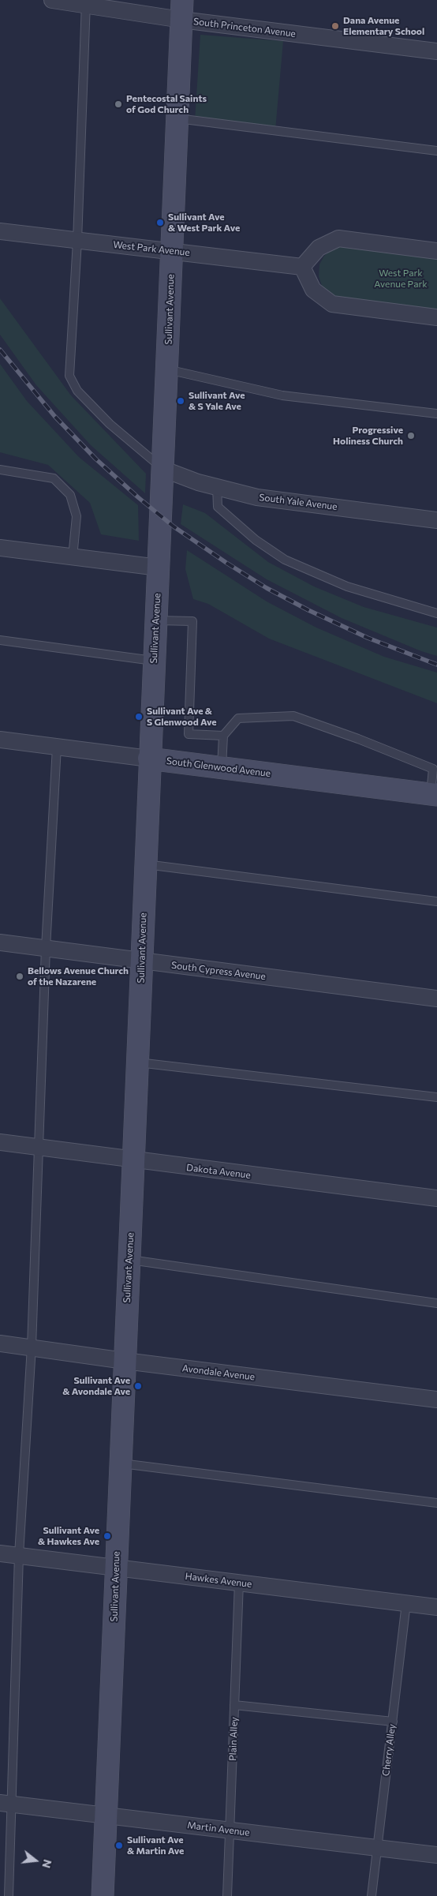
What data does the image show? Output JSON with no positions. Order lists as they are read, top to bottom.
{
  "streets": {
    "street": [
      "South Princeton Avenue",
      "West Park Avenue",
      "Sullivant Avenue",
      "South Yale Avenue",
      "South Glenwood Avenue",
      "South Cypress Avenue",
      "Dakota Avenue",
      "Avondale Avenue",
      "Hawkes Avenue",
      "Martin Avenue"
    ],
    "lane": ["Plain Alley", "Cherry Alley"]
  },
  "crossings": [
    ["South Princeton Avenue", "Sullivant Avenue"],
    ["West Park Avenue", "Sullivant Avenue"],
    ["Sullivant Avenue", "South Yale Avenue"],
    ["Sullivant Avenue", "South Glenwood Avenue"],
    ["Sullivant Avenue", "South Cypress Avenue"],
    ["Sullivant Avenue", "Dakota Avenue"],
    ["Sullivant Avenue", "Avondale Avenue"],
    ["Sullivant Avenue", "Hawkes Avenue"],
    ["Sullivant Avenue", "Martin Avenue"],
    ["Hawkes Avenue", "Plain Alley"],
    ["Hawkes Avenue", "Cherry Alley"],
    ["Plain Alley", "Martin Avenue"],
    ["Cherry Alley", "Martin Avenue"]
  ],
  "parks": ["West Park Avenue Park"],
  "places": [
    "Dana Avenue Elementary School",
    "Pentecostal Saints of God Church",
    "Sullivant Ave & West Park Ave",
    "Sullivant Ave & S Yale Ave",
    "Progressive Holiness Church",
    "Sullivant Ave & S Glenwood Ave",
    "Bellows Avenue Church of the Nazarene",
    "Sullivant Ave & Avondale Ave",
    "Sullivant Ave & Hawkes Ave",
    "Sullivant Ave & Martin Ave"
  ],
  "north": "right"
}
